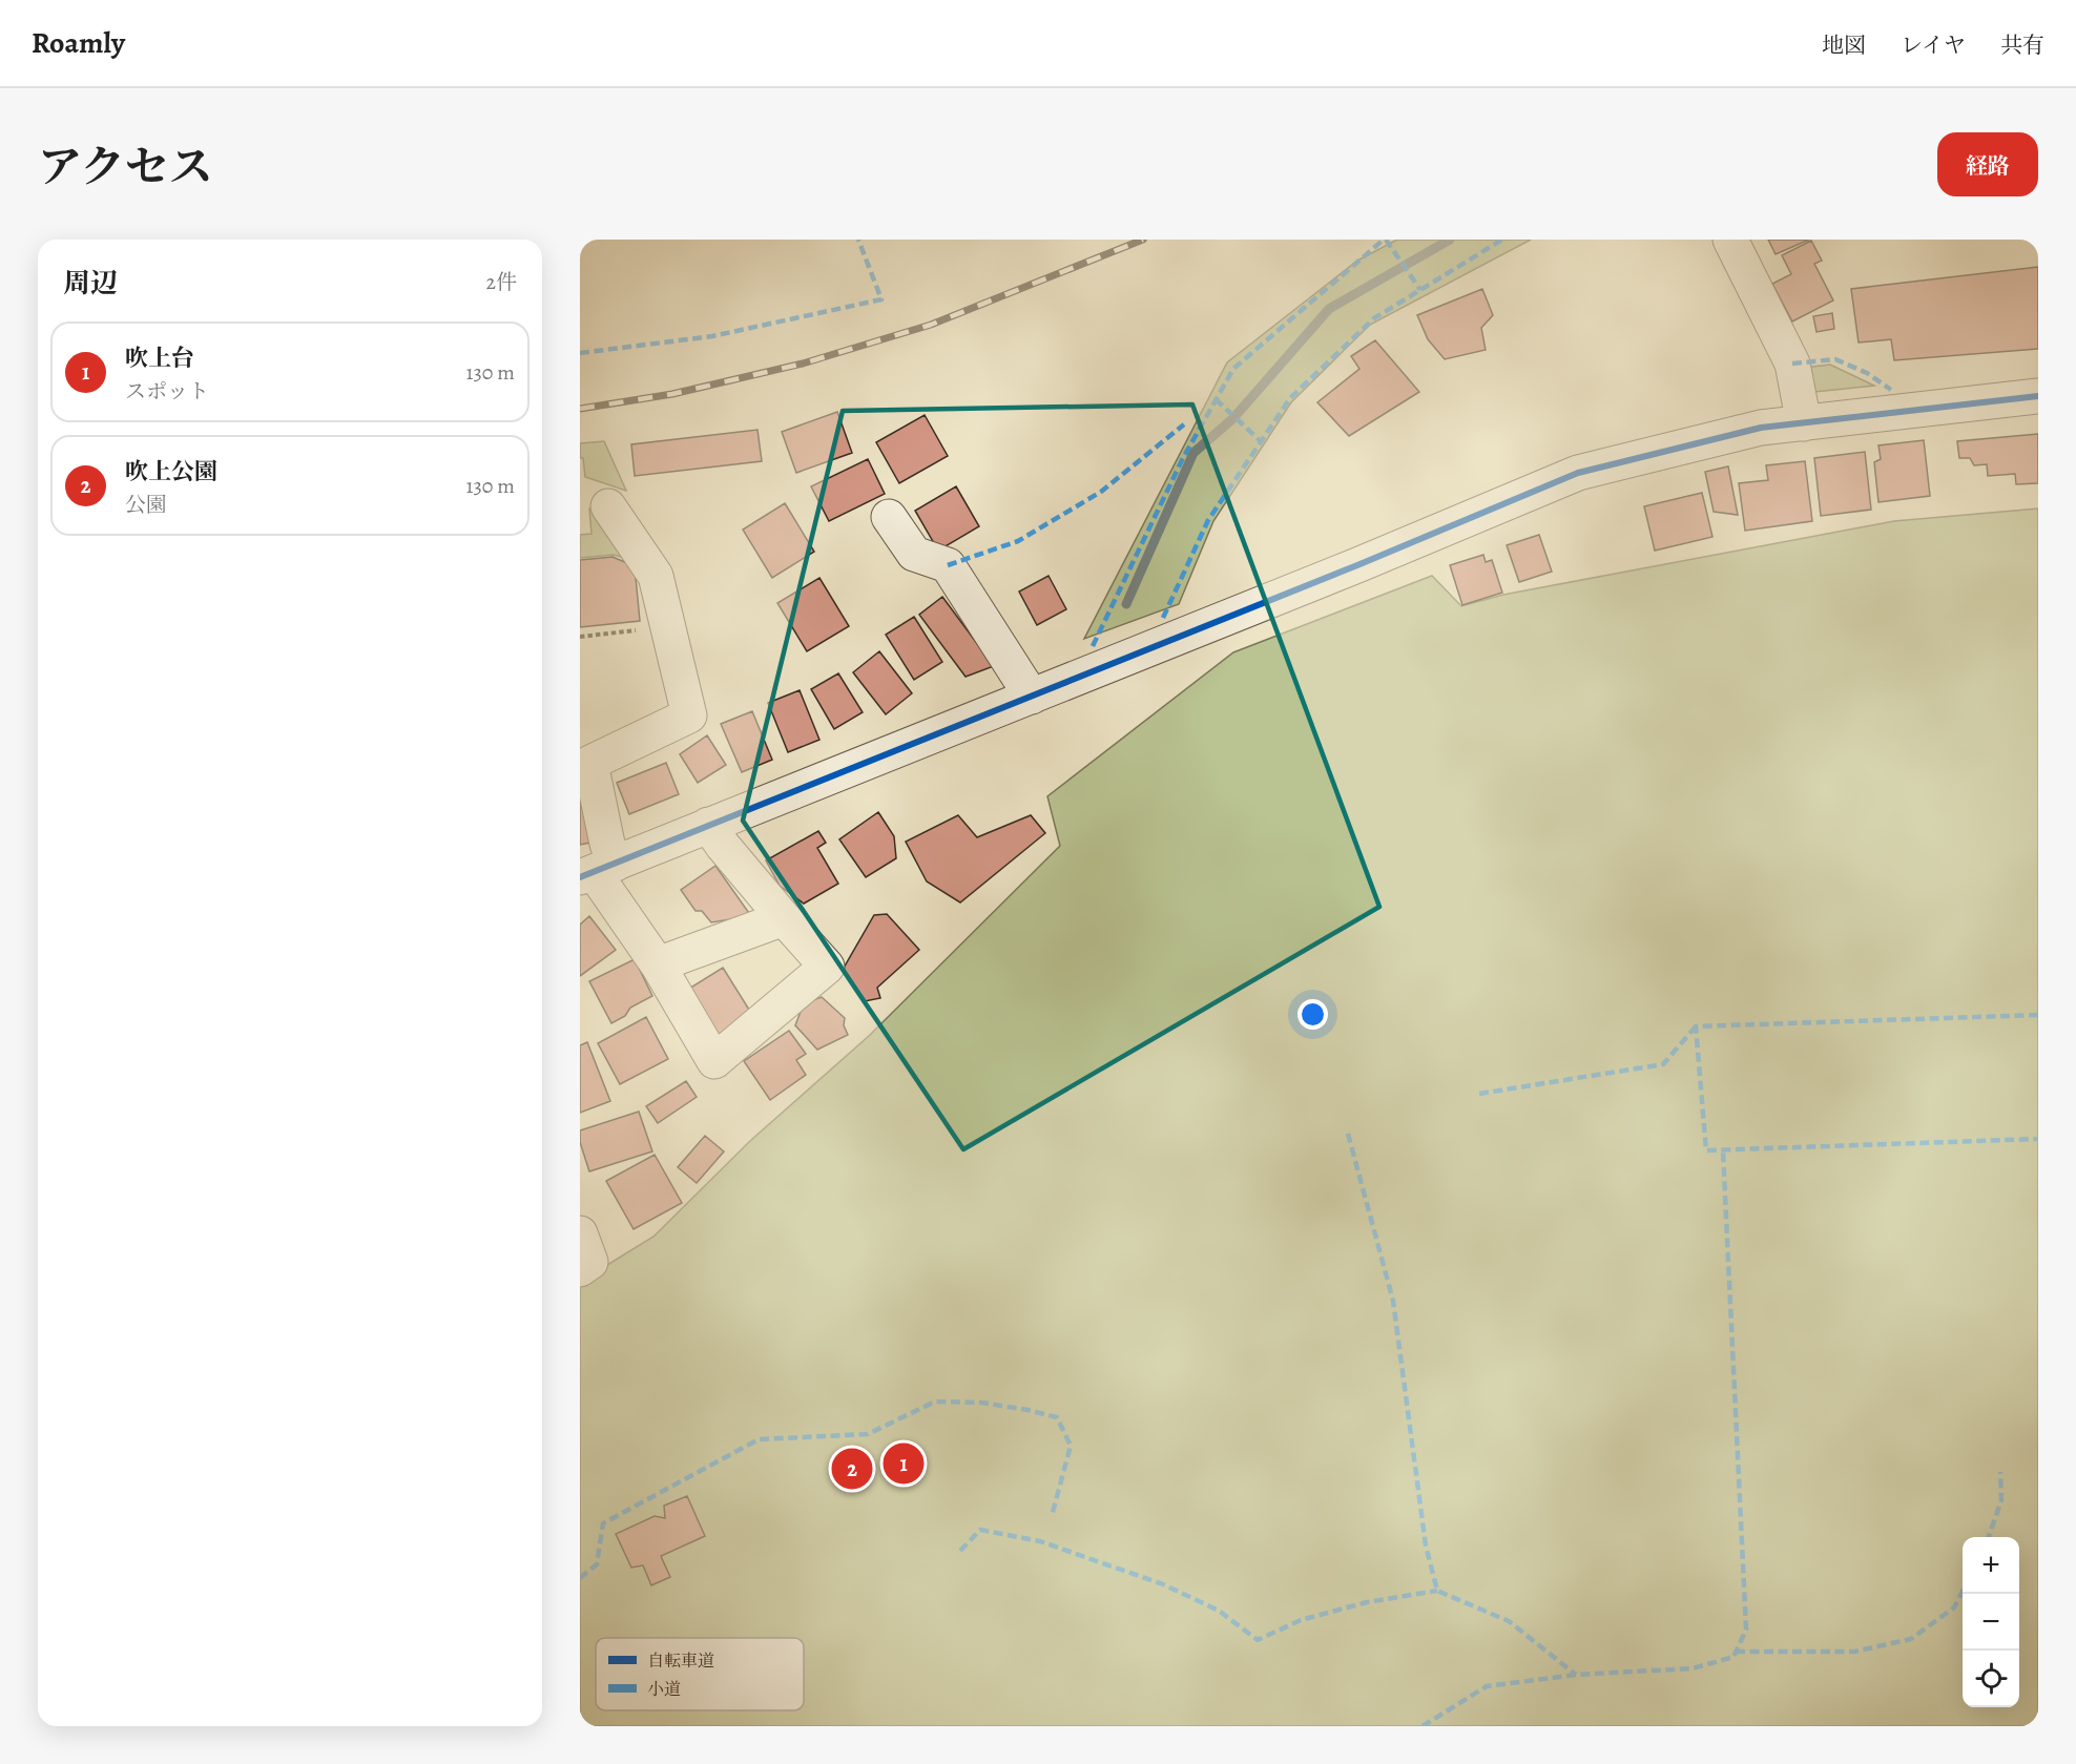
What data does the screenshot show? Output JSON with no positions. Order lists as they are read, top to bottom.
{
  "legend": ["自転車道", "小道"],
  "page": {
    "header": "Roamly",
    "nav": ["地図", "レイヤ", "共有"],
    "title": "アクセス",
    "buttons": "経路",
    "heading": ["周辺", "2件"],
    "list": [
      {
        "mark": "1",
        "name": "吹上台",
        "note": "スポット",
        "value": "130 m"
      },
      {
        "mark": "2",
        "name": "吹上公園",
        "note": "公園",
        "value": "130 m"
      }
    ],
    "pins": ["1", "2"],
    "map_buttons": ["+", "−"]
  }
}
